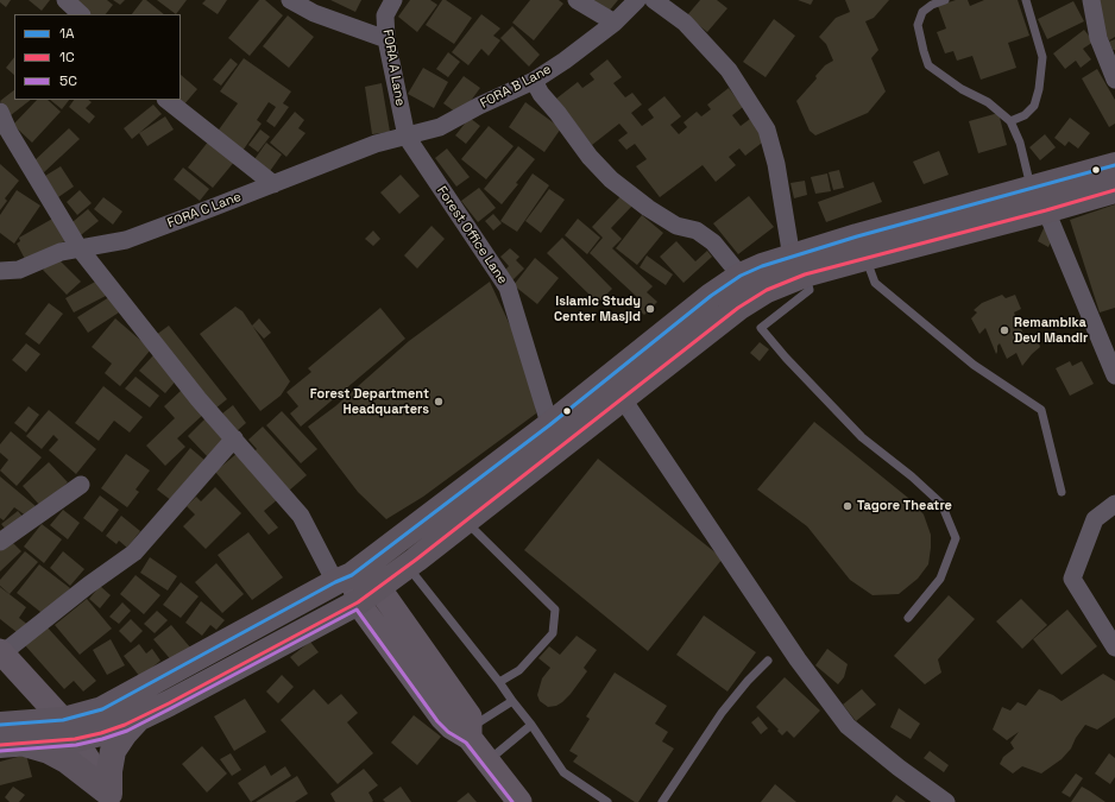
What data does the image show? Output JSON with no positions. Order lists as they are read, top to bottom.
{
  "streets": {
    "street": [
      "FORA A Lane",
      "FORA B Lane",
      "FORA C Lane",
      "Forest Office Lane"
    ]
  },
  "crossings": [
    ["FORA A Lane", "FORA B Lane"],
    ["FORA A Lane", "FORA C Lane"],
    ["FORA A Lane", "Forest Office Lane"],
    ["FORA B Lane", "FORA C Lane"],
    ["FORA B Lane", "Forest Office Lane"],
    ["FORA C Lane", "Forest Office Lane"]
  ],
  "places": [
    "Islamic Study Center Masjid",
    "Remambika Devi Mandir",
    "Forest Department Headquarters",
    "Tagore Theatre"
  ],
  "lines": ["transit line 1A", "transit line 1C", "transit line 5C"],
  "legend": ["1A", "1C", "5C"]
}
